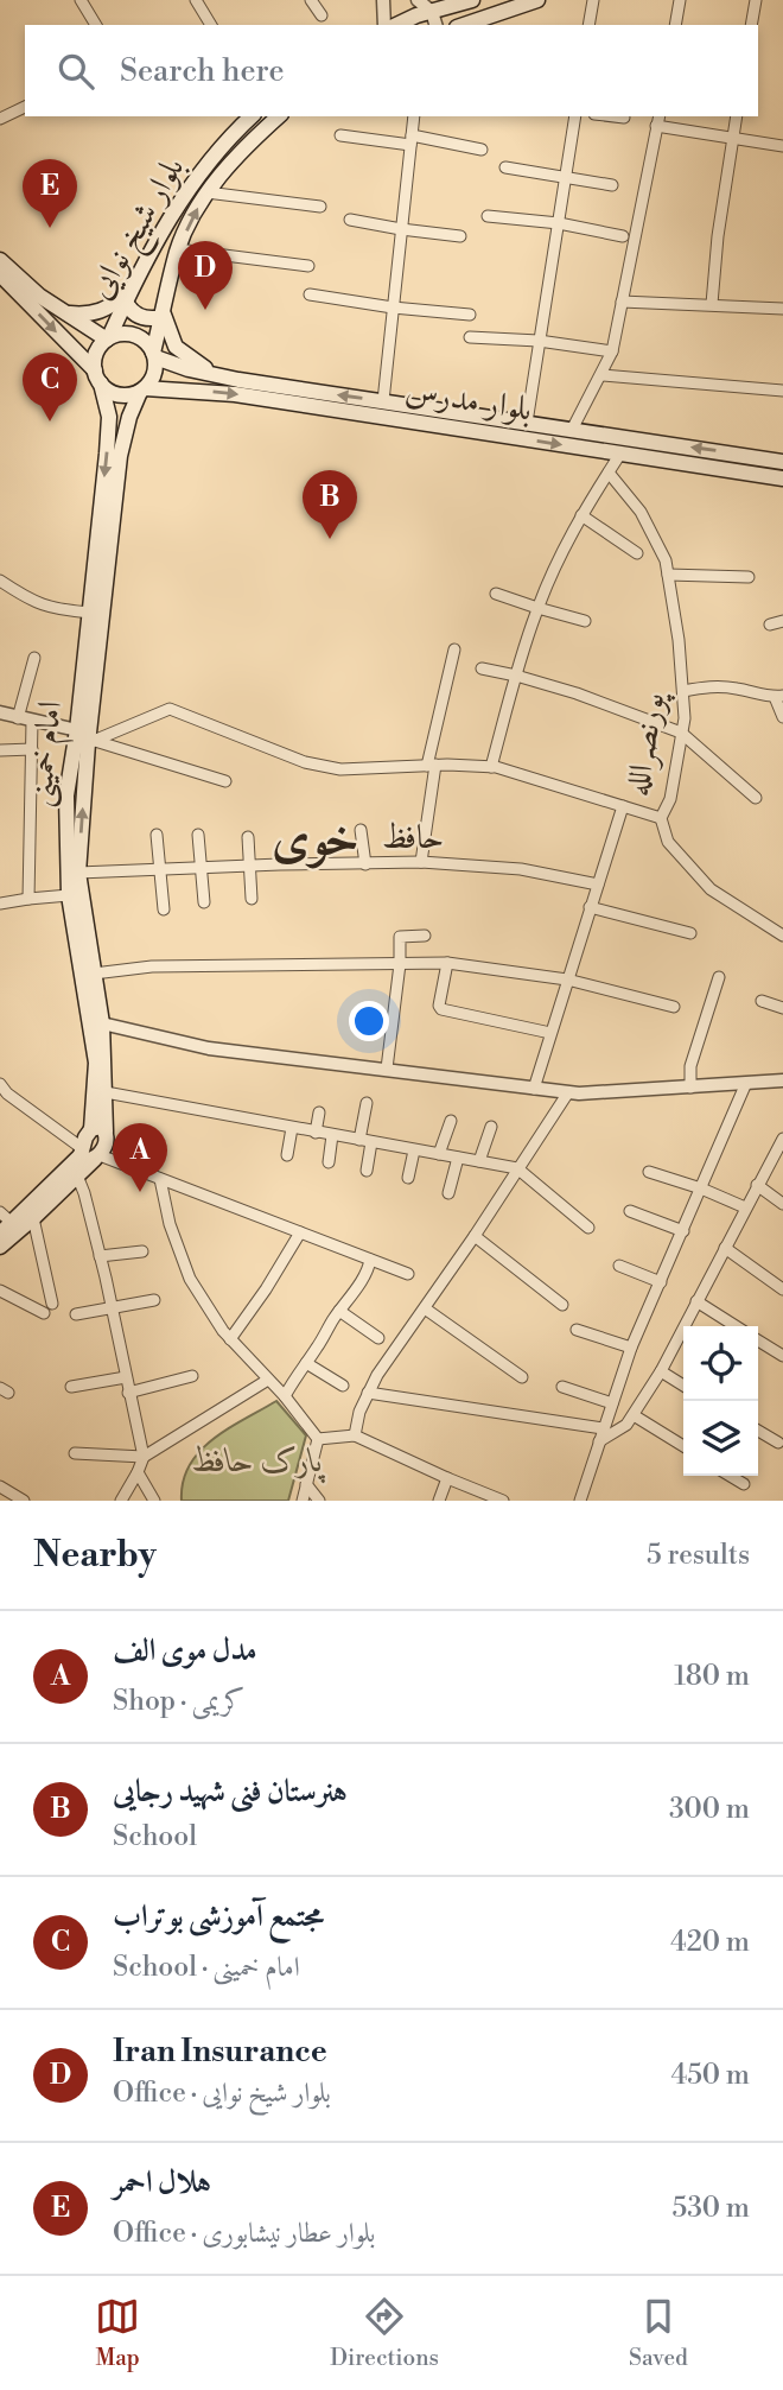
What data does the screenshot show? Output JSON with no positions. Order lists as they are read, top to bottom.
{
  "streets": {
    "main road": ["بلوار شیخ نوایی", "بلوار مدرس", "امام خمینی"],
    "street": ["پورنصرالله", "حافظ"]
  },
  "crossings": [
    ["بلوار شیخ نوایی", "بلوار مدرس"],
    ["بلوار شیخ نوایی", "امام خمینی"],
    ["بلوار مدرس", "امام خمینی"],
    ["امام خمینی", "حافظ"]
  ],
  "districts": ["خوی"],
  "parks": ["پارک حافظ"],
  "page": {
    "search": "Search here",
    "pins": [
      "E",
      "D",
      "C",
      "B",
      "A"
    ],
    "heading": ["Nearby", "5 results"],
    "list": [
      {
        "mark": "A",
        "name": "مدل موی الف",
        "note": "Shop · کریمی",
        "value": "180 m"
      },
      {
        "mark": "B",
        "name": "هنرستان فنی شهید رجایی",
        "note": "School",
        "value": "300 m"
      },
      {
        "mark": "C",
        "name": "مجتمع آموزشی بوتراب",
        "note": "School · امام خمینی",
        "value": "420 m"
      },
      {
        "mark": "D",
        "name": "Iran Insurance",
        "note": "Office · بلوار شیخ نوایی",
        "value": "450 m"
      },
      {
        "mark": "E",
        "name": "هلال احمر",
        "note": "Office · بلوار عطار نیشابوری",
        "value": "530 m"
      }
    ],
    "nav": ["Map", "Directions", "Saved"]
  }
}
